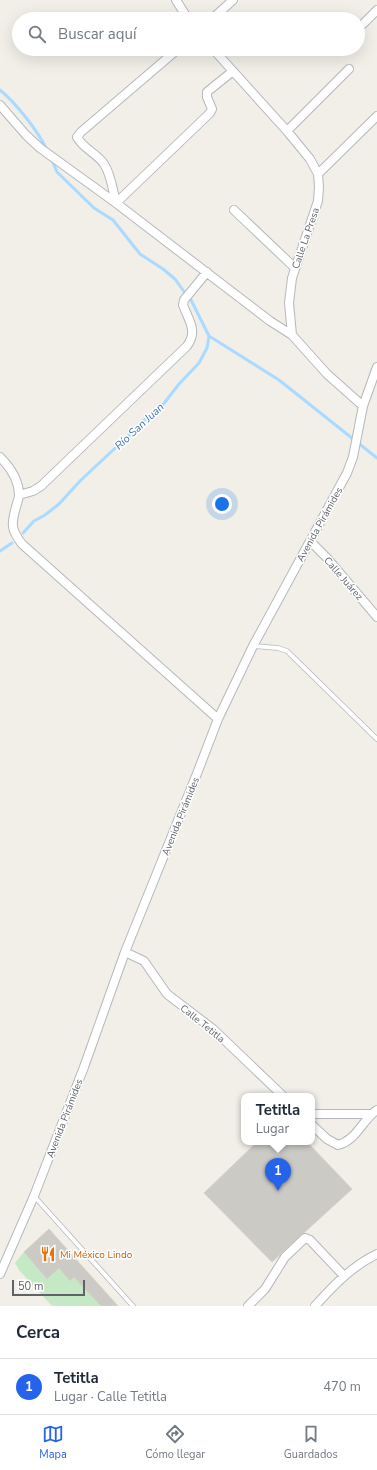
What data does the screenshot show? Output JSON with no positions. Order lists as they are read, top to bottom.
{
  "streets": {
    "street": [
      "Calle La Presa",
      "Avenida Pirámides",
      "Calle Juárez",
      "Calle Tetitla"
    ]
  },
  "crossings": [
    ["Avenida Pirámides", "Calle Juárez"],
    ["Avenida Pirámides", "Calle Tetitla"]
  ],
  "water": ["Río San Juan"],
  "places": {
    "restaurant": ["Mi México Lindo"]
  },
  "scale_bar": "50 m",
  "page": {
    "search": "Buscar aquí",
    "popup": ["Tetitla", "Lugar"],
    "pins": "1",
    "scale": "50 m",
    "heading": "Cerca",
    "list": [
      {
        "mark": "1",
        "name": "Tetitla",
        "note": "Lugar · Calle Tetitla",
        "value": "470 m"
      }
    ],
    "nav": ["Mapa", "Cómo llegar", "Guardados"]
  }
}
